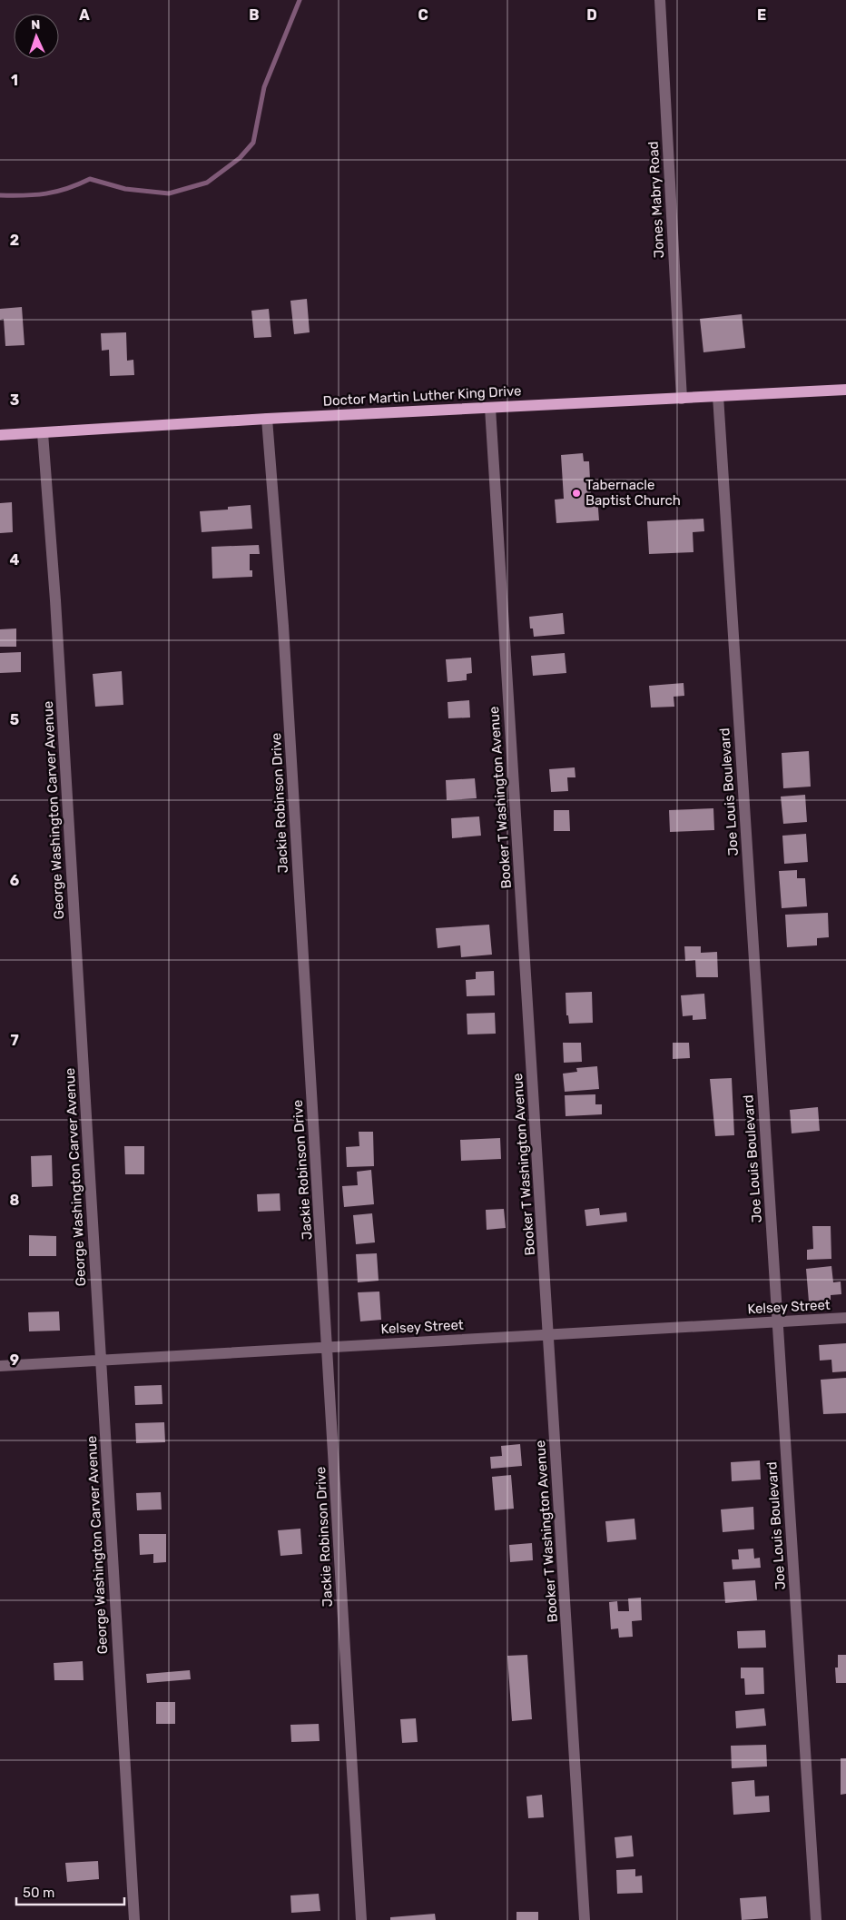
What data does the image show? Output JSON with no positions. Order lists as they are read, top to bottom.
{
  "streets": {
    "main road": ["Doctor Martin Luther King Drive"],
    "street": [
      "Jones Mabry Road",
      "Joe Louis Boulevard",
      "Booker T Washington Avenue",
      "Jackie Robinson Drive",
      "George Washington Carver Avenue",
      "Kelsey Street"
    ]
  },
  "crossings": [
    ["Jones Mabry Road", "Doctor Martin Luther King Drive"],
    ["Doctor Martin Luther King Drive", "Joe Louis Boulevard"],
    ["Doctor Martin Luther King Drive", "Booker T Washington Avenue"],
    ["Doctor Martin Luther King Drive", "Jackie Robinson Drive"],
    ["Doctor Martin Luther King Drive", "George Washington Carver Avenue"],
    ["Joe Louis Boulevard", "Kelsey Street"],
    ["Booker T Washington Avenue", "Kelsey Street"],
    ["Jackie Robinson Drive", "Kelsey Street"],
    ["George Washington Carver Avenue", "Kelsey Street"]
  ],
  "places": ["Tabernacle Baptist Church"],
  "scale_bar": "50 m",
  "north": "top",
  "grid": {
    "columns": [
      "A",
      "B",
      "C",
      "D",
      "E"
    ],
    "rows": [
      "1",
      "2",
      "3",
      "4",
      "5",
      "6",
      "7",
      "8",
      "9"
    ]
  }
}
